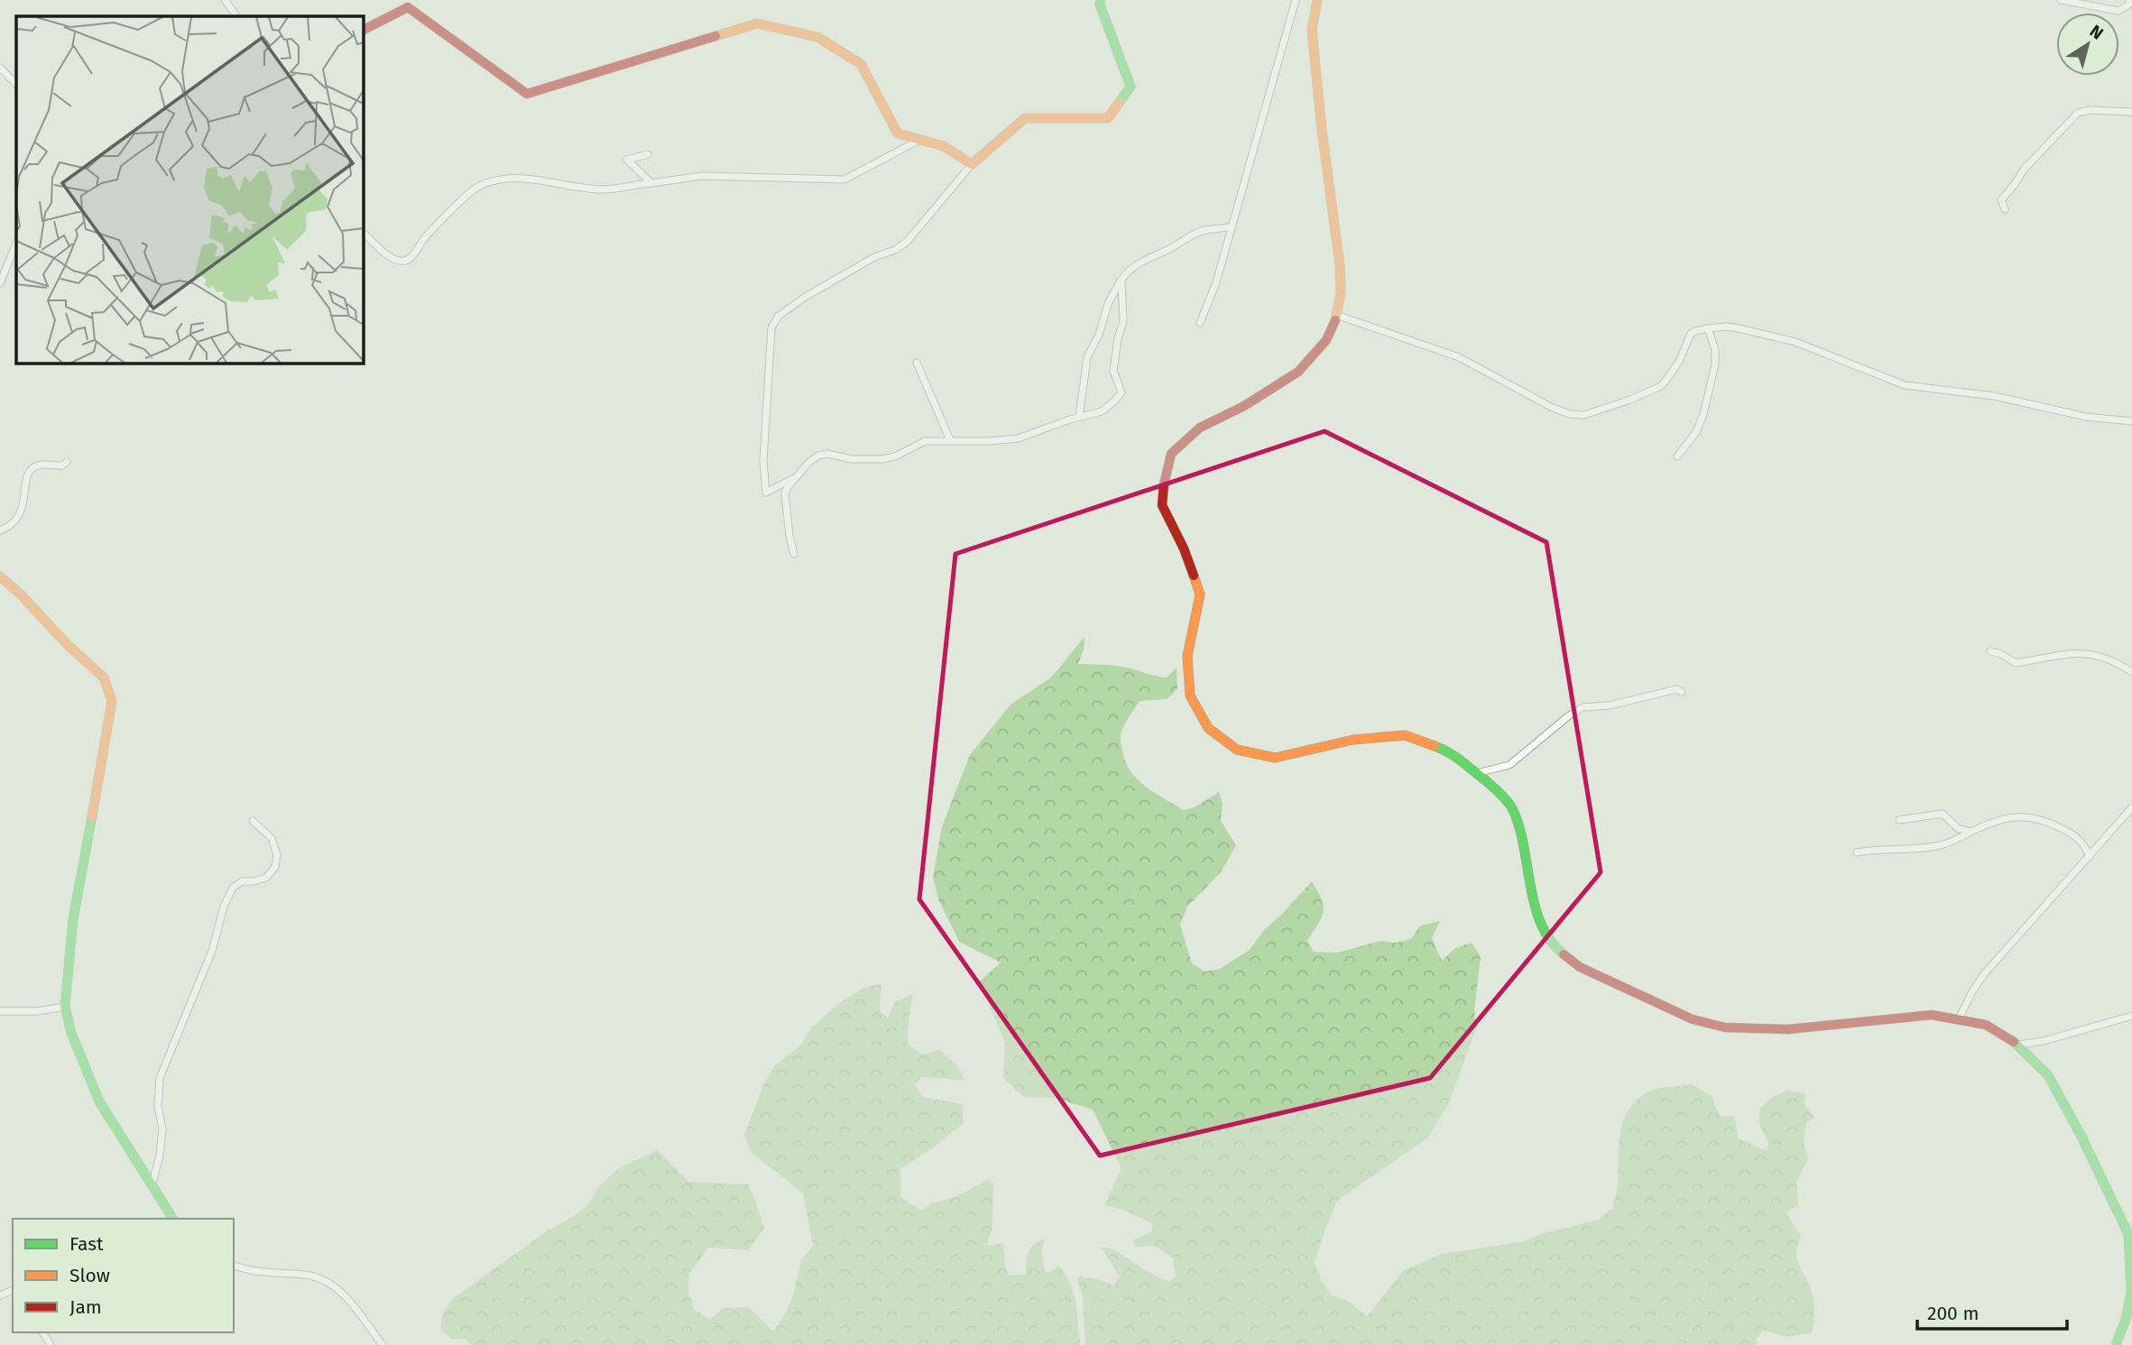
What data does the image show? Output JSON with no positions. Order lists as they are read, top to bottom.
{
  "legend": ["Fast", "Slow", "Jam"],
  "scale_bar": "200 m",
  "north": "top right"
}
